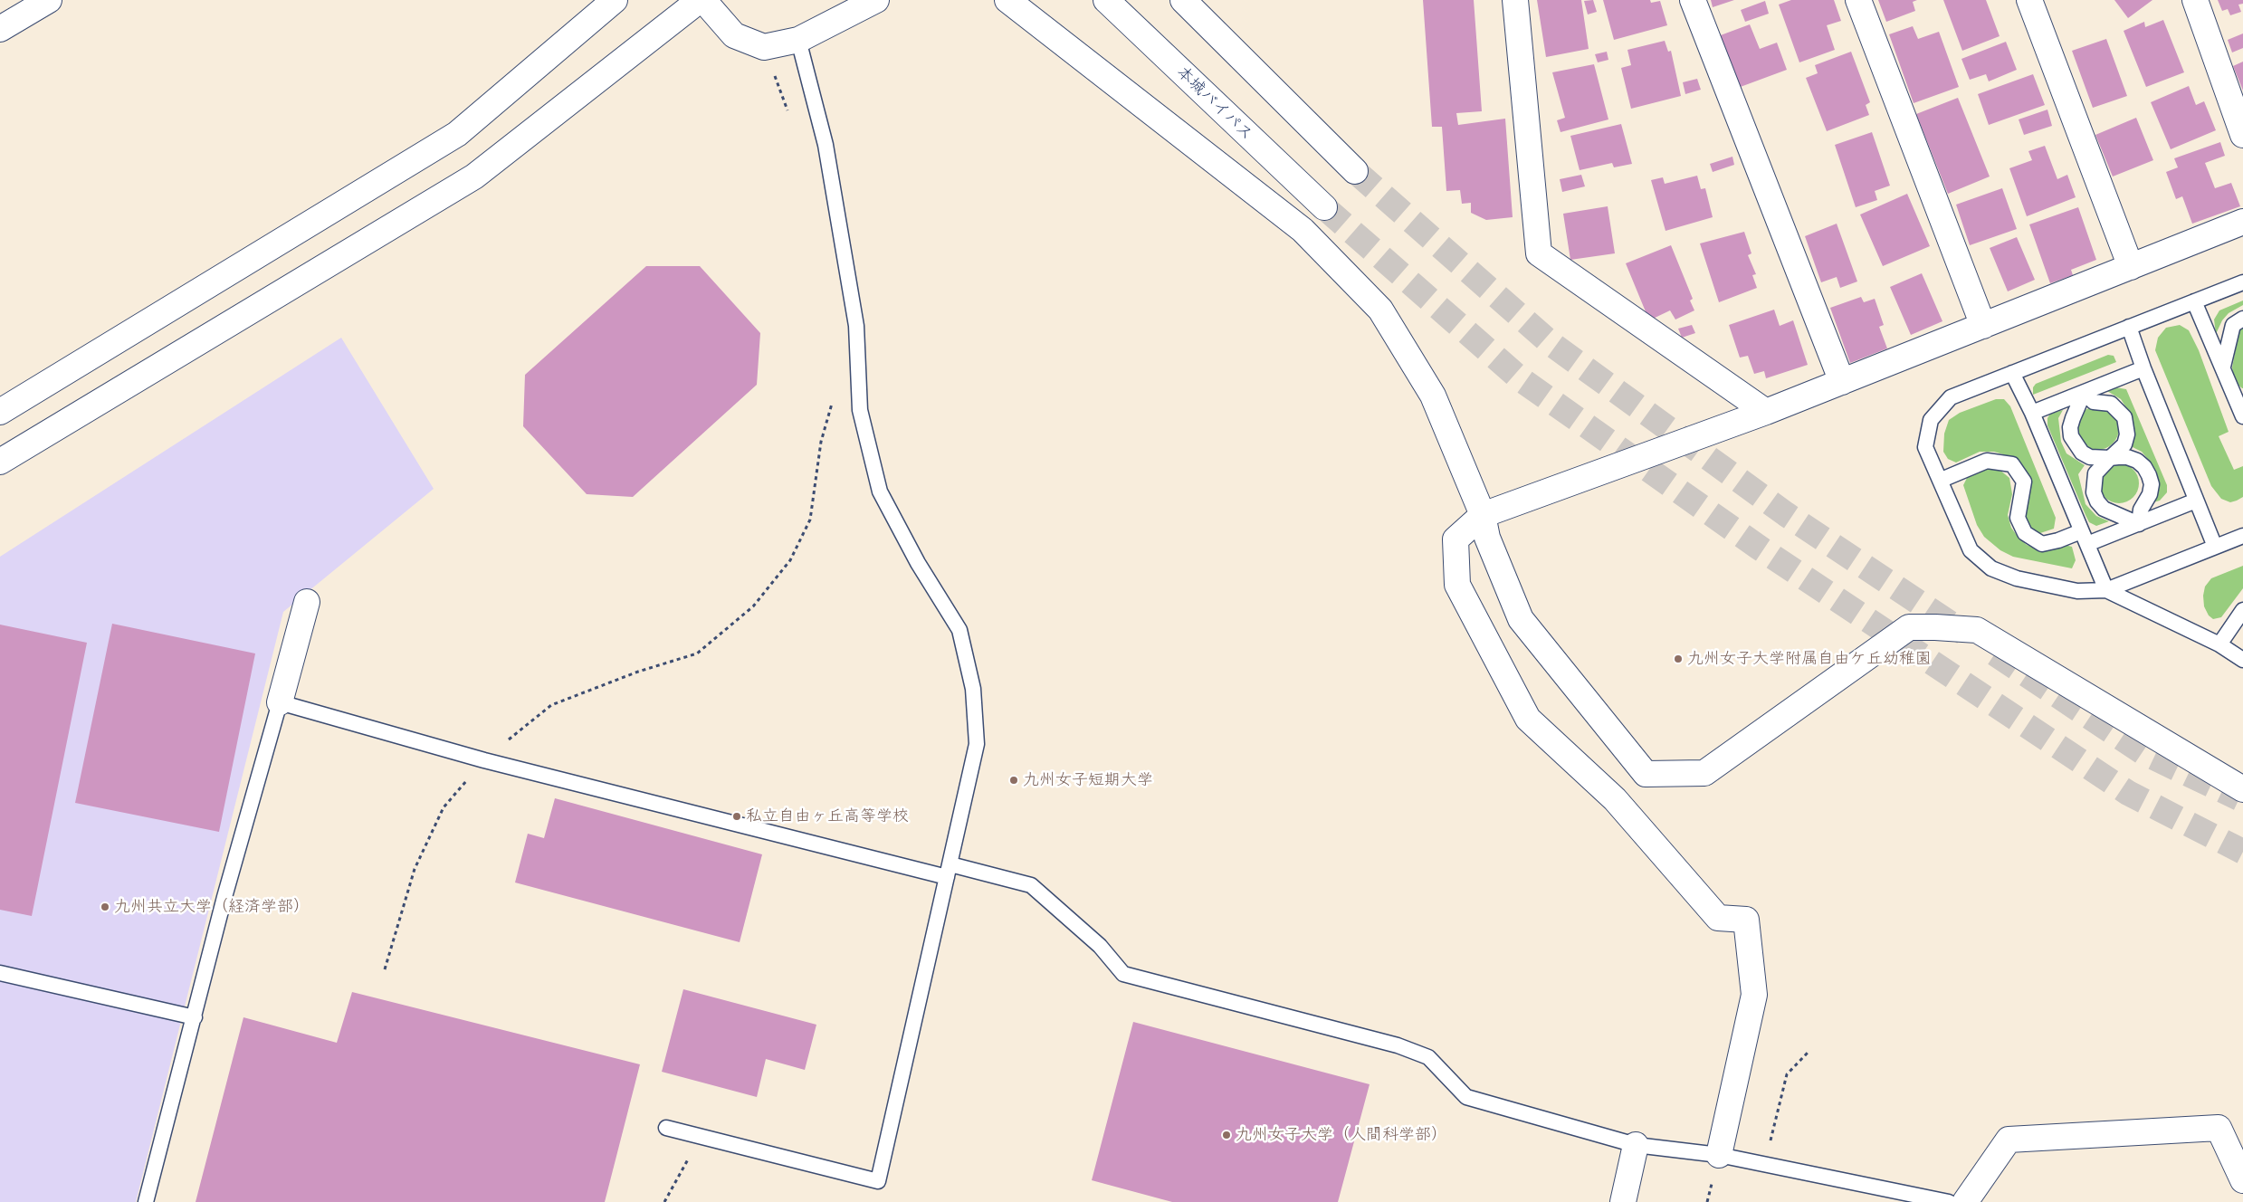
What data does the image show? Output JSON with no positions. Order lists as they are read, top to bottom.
{
  "streets": {
    "main road": ["本城バイパス"]
  },
  "places": [
    "九州女子大学附属自由ケ丘幼稚園",
    "九州女子短期大学",
    "私立自由ヶ丘高等学校",
    "九州共立大学（経済学部）",
    "九州女子大学（人間科学部）"
  ]
}
